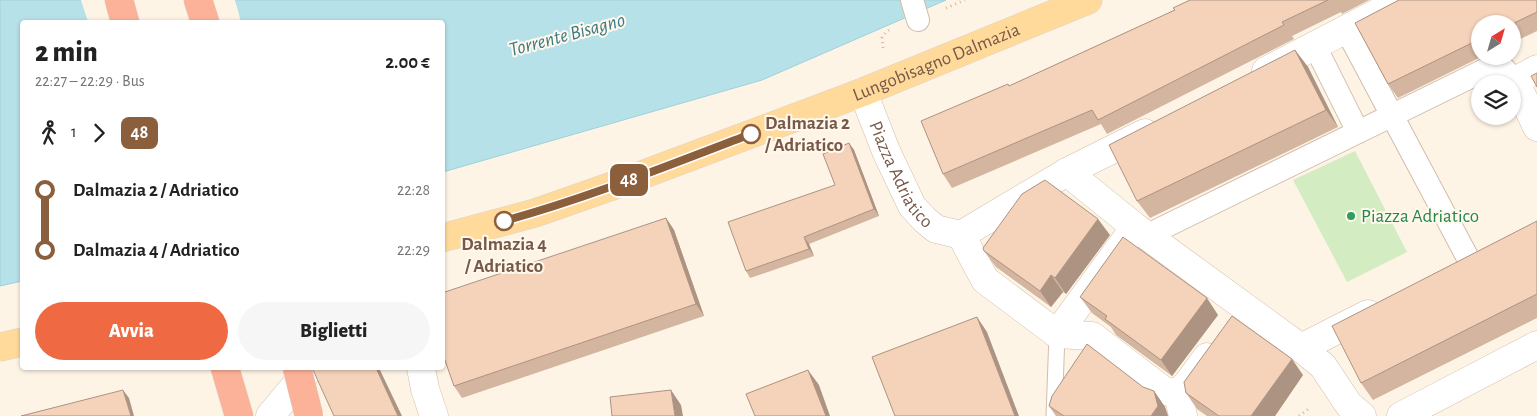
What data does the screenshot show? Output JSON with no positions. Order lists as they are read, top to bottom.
{
  "streets": {
    "main road": ["Lungobisagno Dalmazia"],
    "street": ["Piazza Adriatico"]
  },
  "crossings": [
    ["Lungobisagno Dalmazia", "Piazza Adriatico"]
  ],
  "water": ["Torrente Bisagno"],
  "places": ["Dalmazia 2 / Adriatico", "Piazza Adriatico", "Dalmazia 4 / Adriatico"],
  "lines": ["bus line 48"],
  "north": "top right",
  "page": {
    "on_map": "48",
    "heading": ["2 min", "22:27 – 22:29 · Bus", "2.00 €"],
    "legs": ["1", "48"],
    "list": [
      {
        "name": "Dalmazia 2 / Adriatico",
        "value": "22:28"
      },
      {
        "name": "Dalmazia 4 / Adriatico",
        "value": "22:29"
      }
    ],
    "buttons": ["Avvia", "Biglietti"]
  }
}
